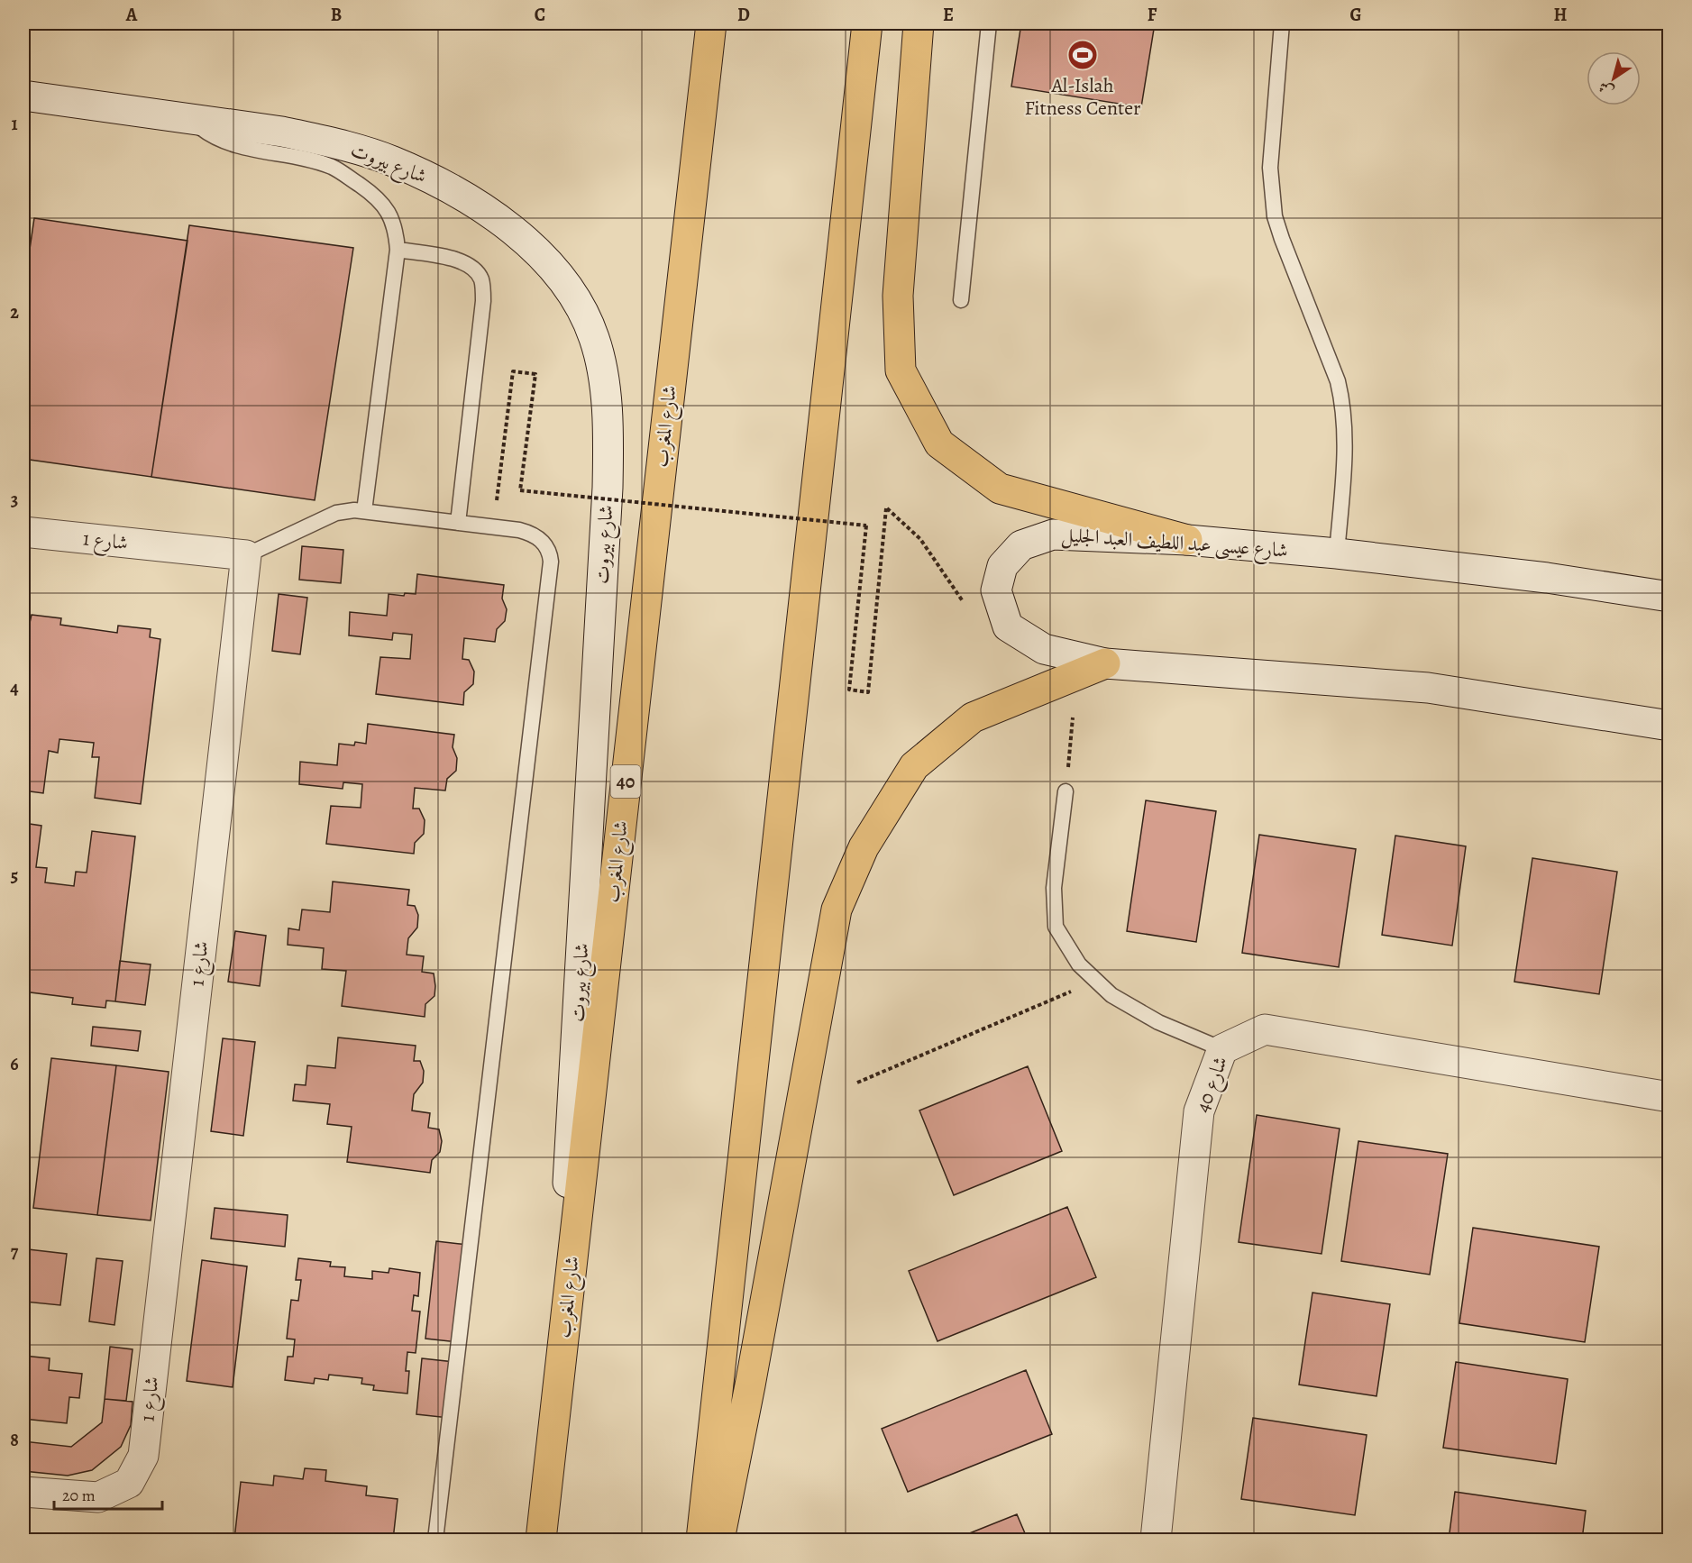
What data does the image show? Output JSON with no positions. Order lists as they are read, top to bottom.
{
  "streets": {
    "highway": ["شارع المغرب", "40"],
    "main road": [
      "شارع بيروت",
      "شارع 1",
      "شارع عيسى عبد اللطيف العبد الجليل",
      "شارع 40"
    ]
  },
  "crossings": [
    ["شارع بيروت", "شارع المغرب"]
  ],
  "places": {
    "sports": ["Al-Islah Fitness Center"]
  },
  "scale_bar": "20 m",
  "north": "bottom left",
  "grid": {
    "columns": [
      "A",
      "B",
      "C",
      "D",
      "E",
      "F",
      "G",
      "H"
    ],
    "rows": [
      "1",
      "2",
      "3",
      "4",
      "5",
      "6",
      "7",
      "8"
    ]
  }
}
